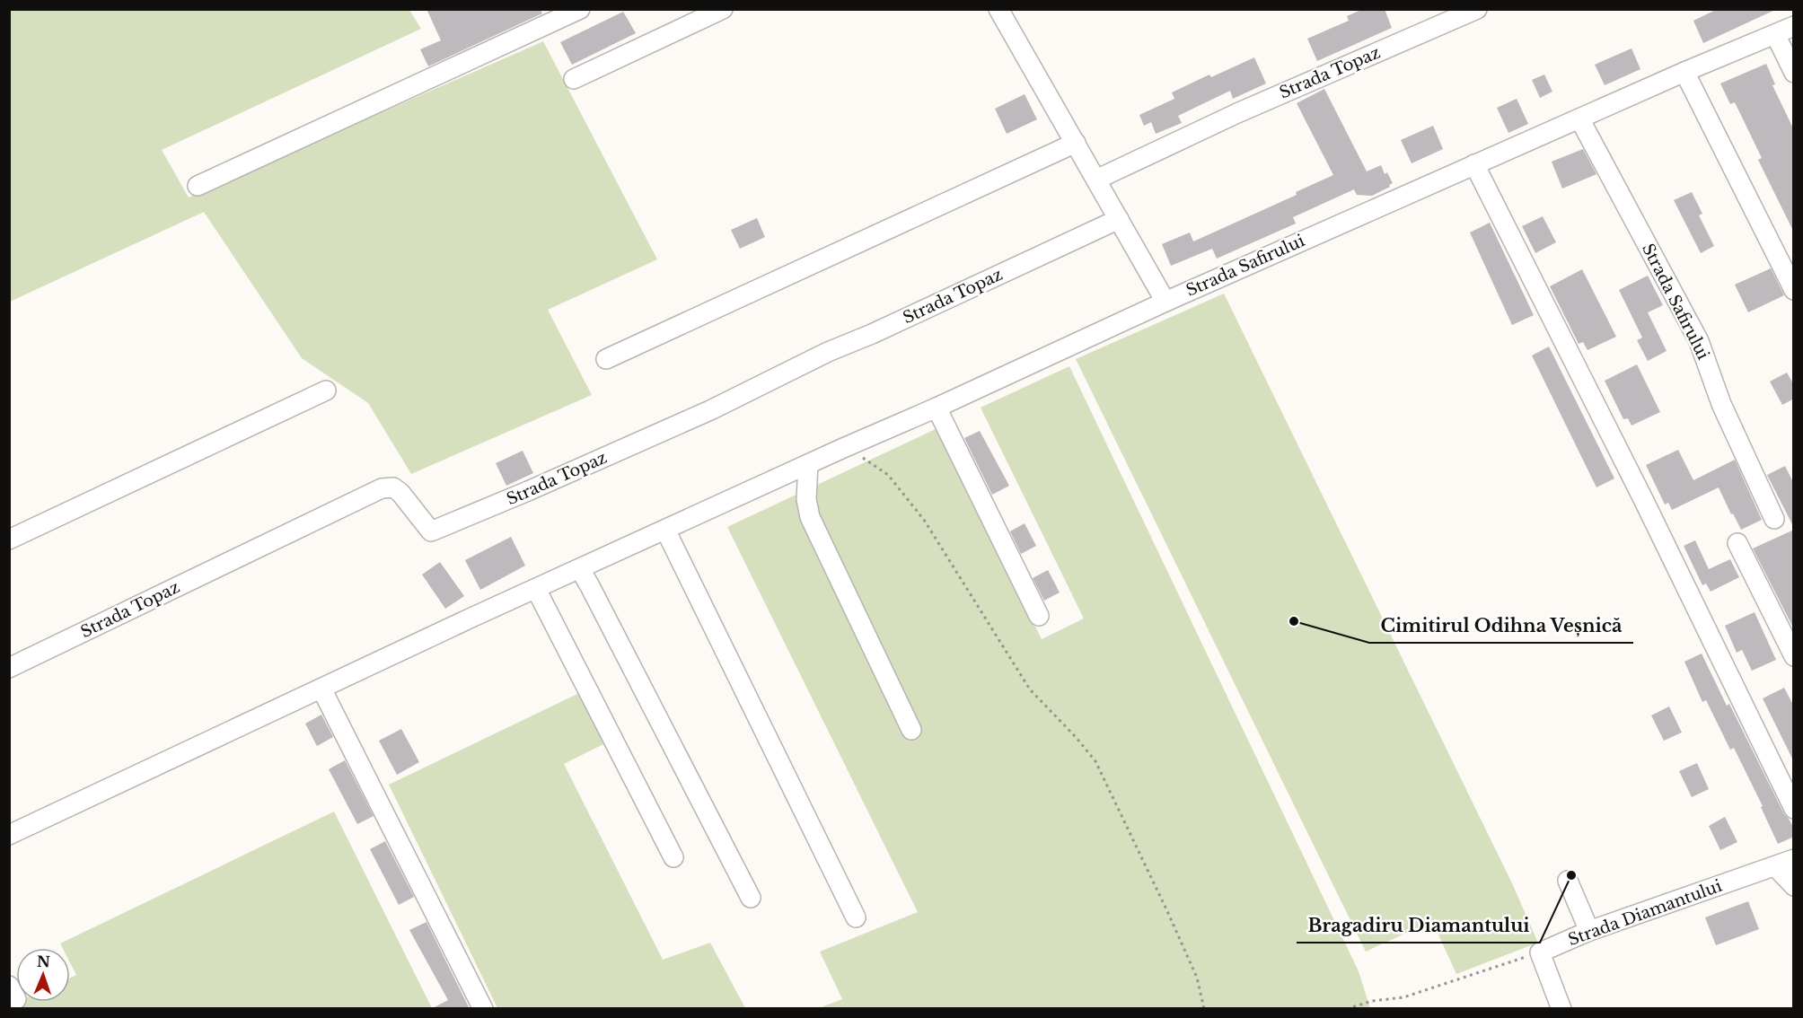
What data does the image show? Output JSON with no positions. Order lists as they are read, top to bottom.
{
  "streets": {
    "street": ["Strada Topaz", "Strada Safirului", "Strada Diamantului"]
  },
  "places": ["Cimitirul Odihna Veșnică", "Bragadiru Diamantului"],
  "north": "top"
}
